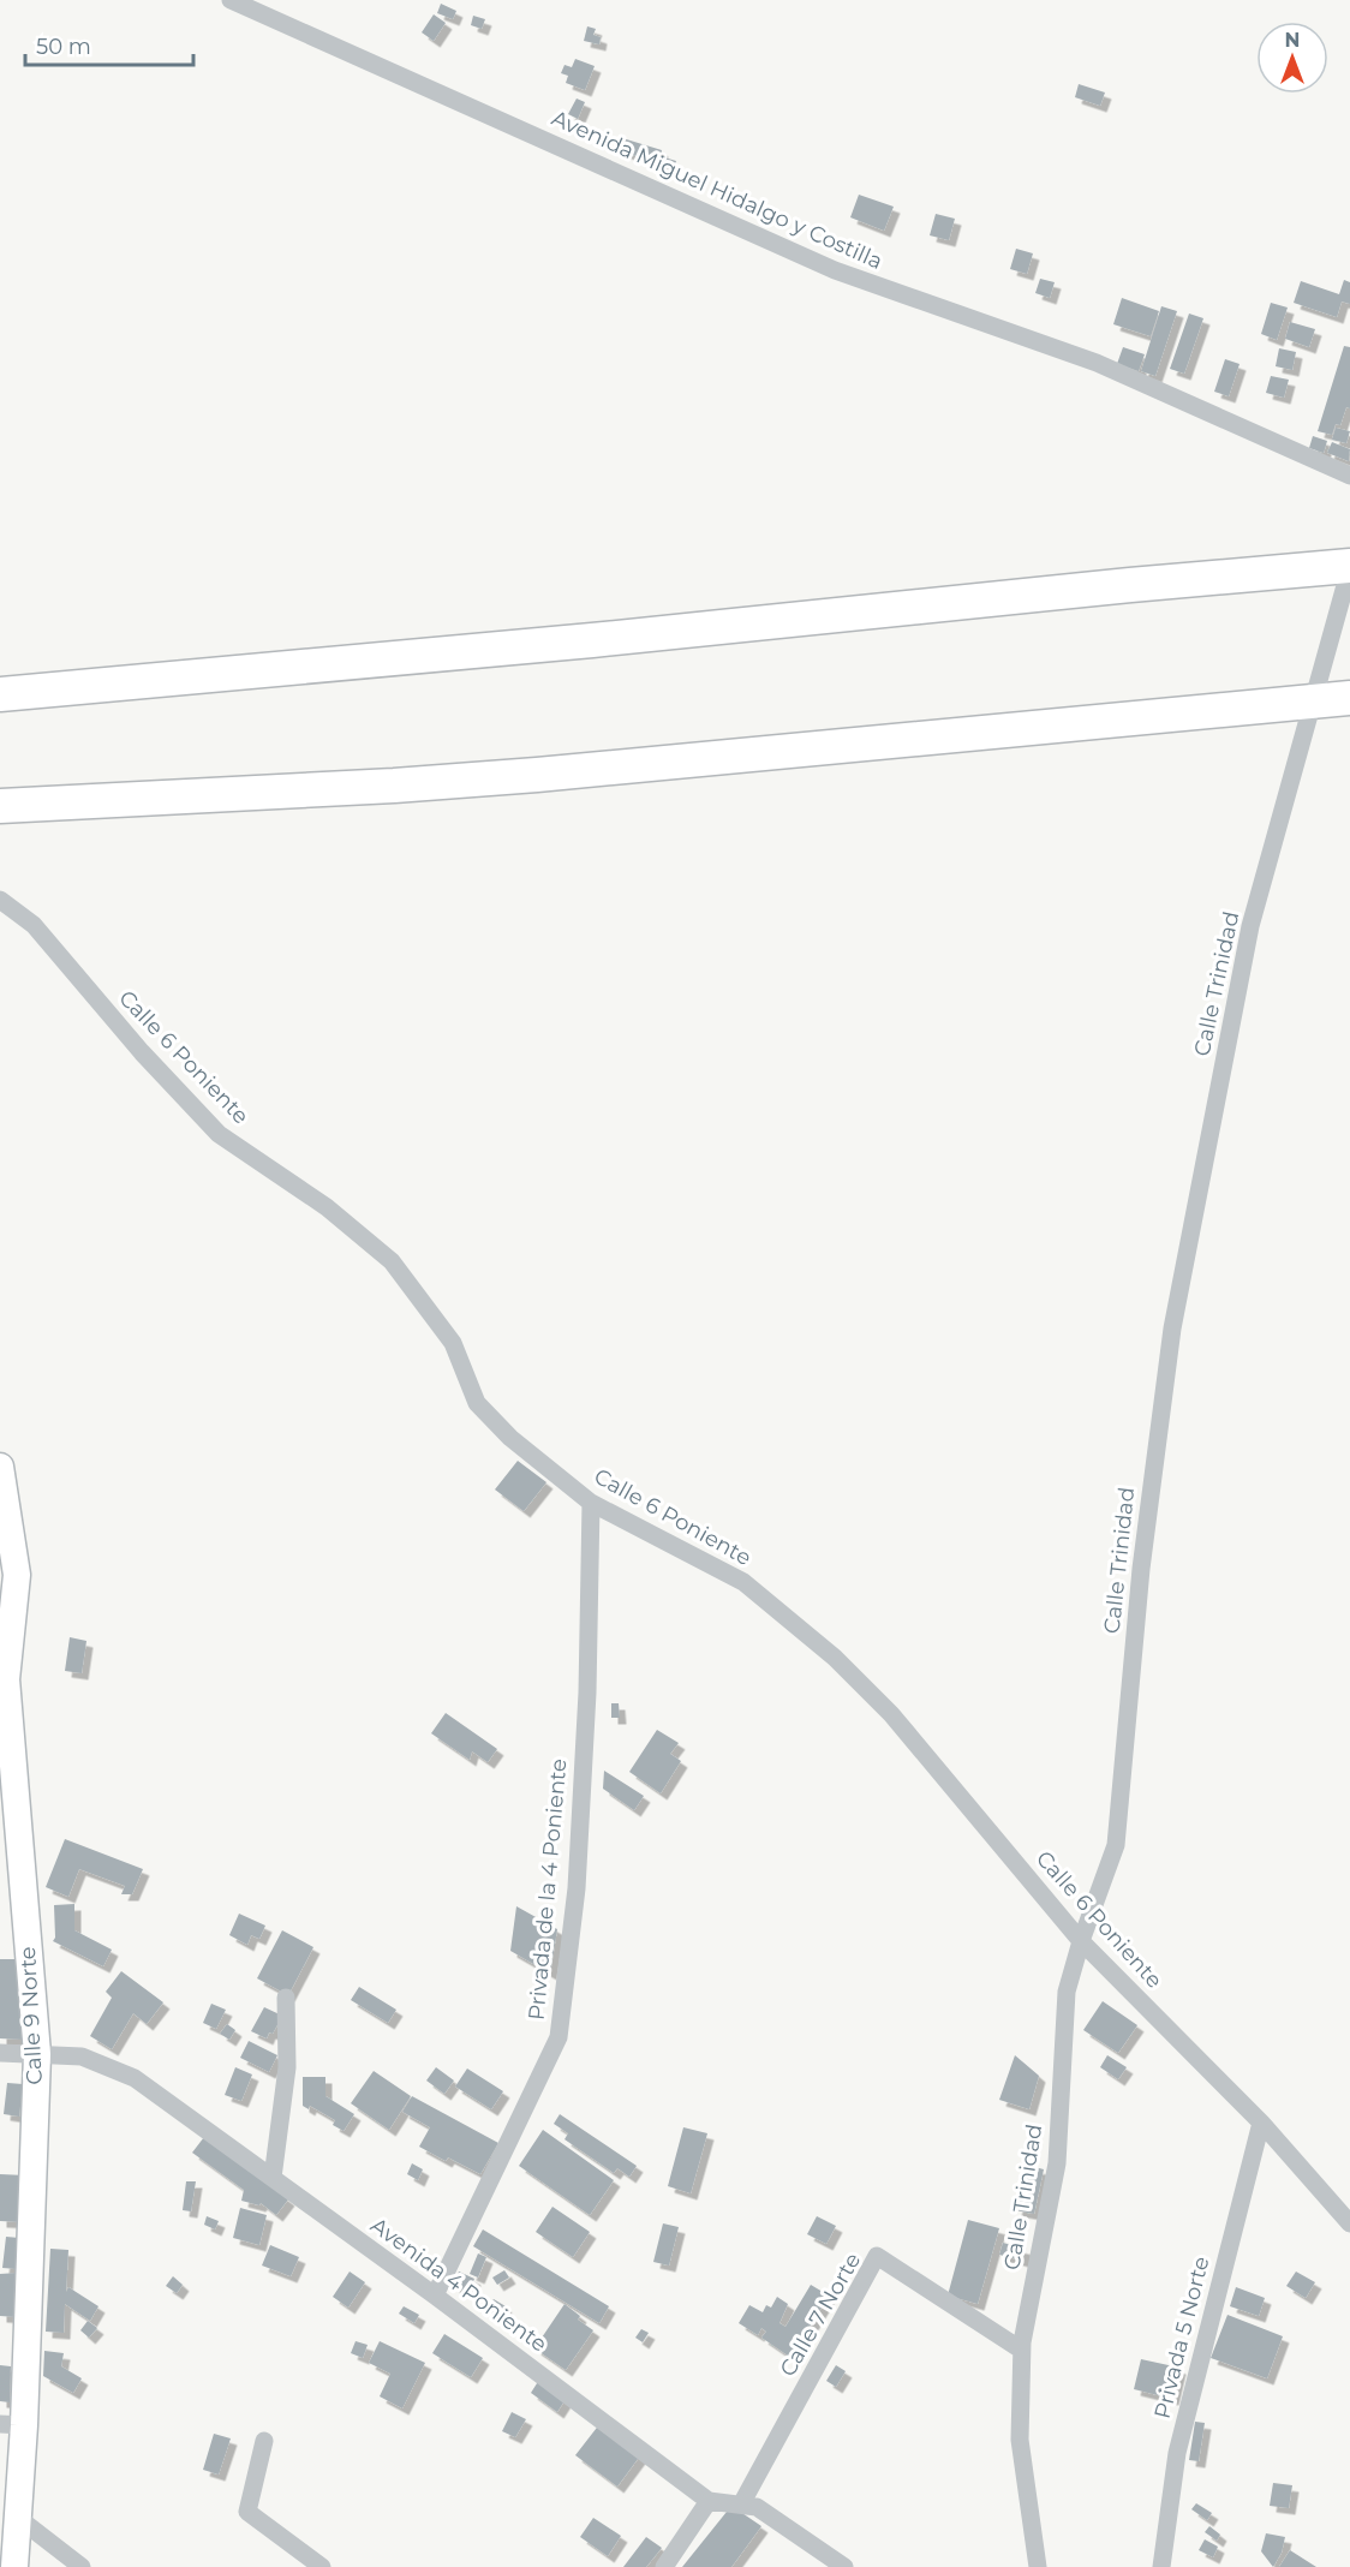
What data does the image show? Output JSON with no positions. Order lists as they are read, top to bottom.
{
  "streets": {
    "street": [
      "Avenida Miguel Hidalgo y Costilla",
      "Calle Trinidad",
      "Calle 6 Poniente",
      "Privada de la 4 Poniente",
      "Calle 9 Norte",
      "Avenida 4 Poniente",
      "Calle 7 Norte",
      "Privada 5 Norte"
    ]
  },
  "crossings": [
    ["Calle Trinidad", "Calle 6 Poniente"],
    ["Calle Trinidad", "Calle 7 Norte"],
    ["Calle 6 Poniente", "Privada de la 4 Poniente"],
    ["Calle 6 Poniente", "Privada 5 Norte"],
    ["Privada de la 4 Poniente", "Avenida 4 Poniente"],
    ["Calle 9 Norte", "Avenida 4 Poniente"]
  ],
  "scale_bar": "50 m",
  "north": "top"
}
